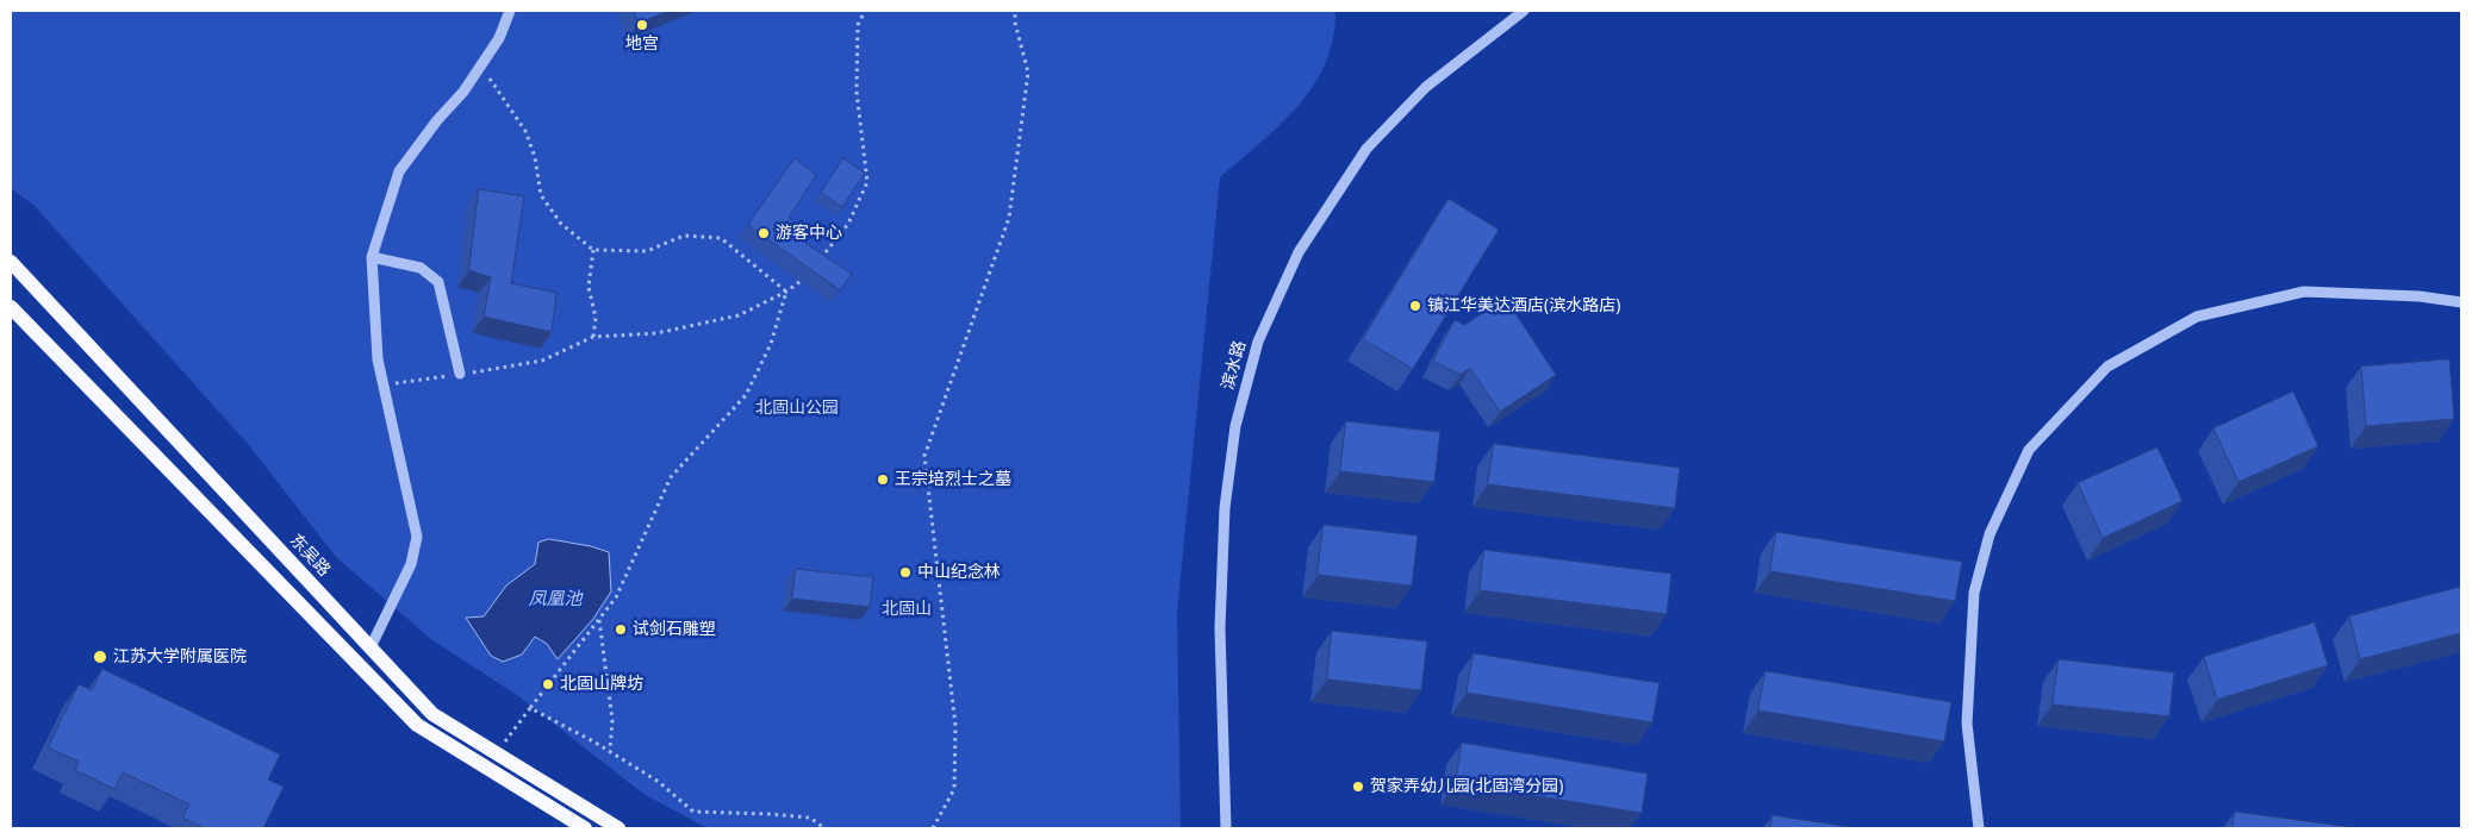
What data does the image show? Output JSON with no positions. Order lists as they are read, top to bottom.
{
  "streets": {
    "main road": ["东吴路"],
    "street": ["滨水路"]
  },
  "water": ["凤凰池"],
  "parks": ["北固山公园", "北固山"],
  "places": [
    "地宫",
    "游客中心",
    "镇江华美达酒店(滨水路店)",
    "王宗培烈士之墓",
    "中山纪念林",
    "试剑石雕塑",
    "江苏大学附属医院",
    "北固山牌坊",
    "贺家弄幼儿园(北固湾分园)"
  ]
}
